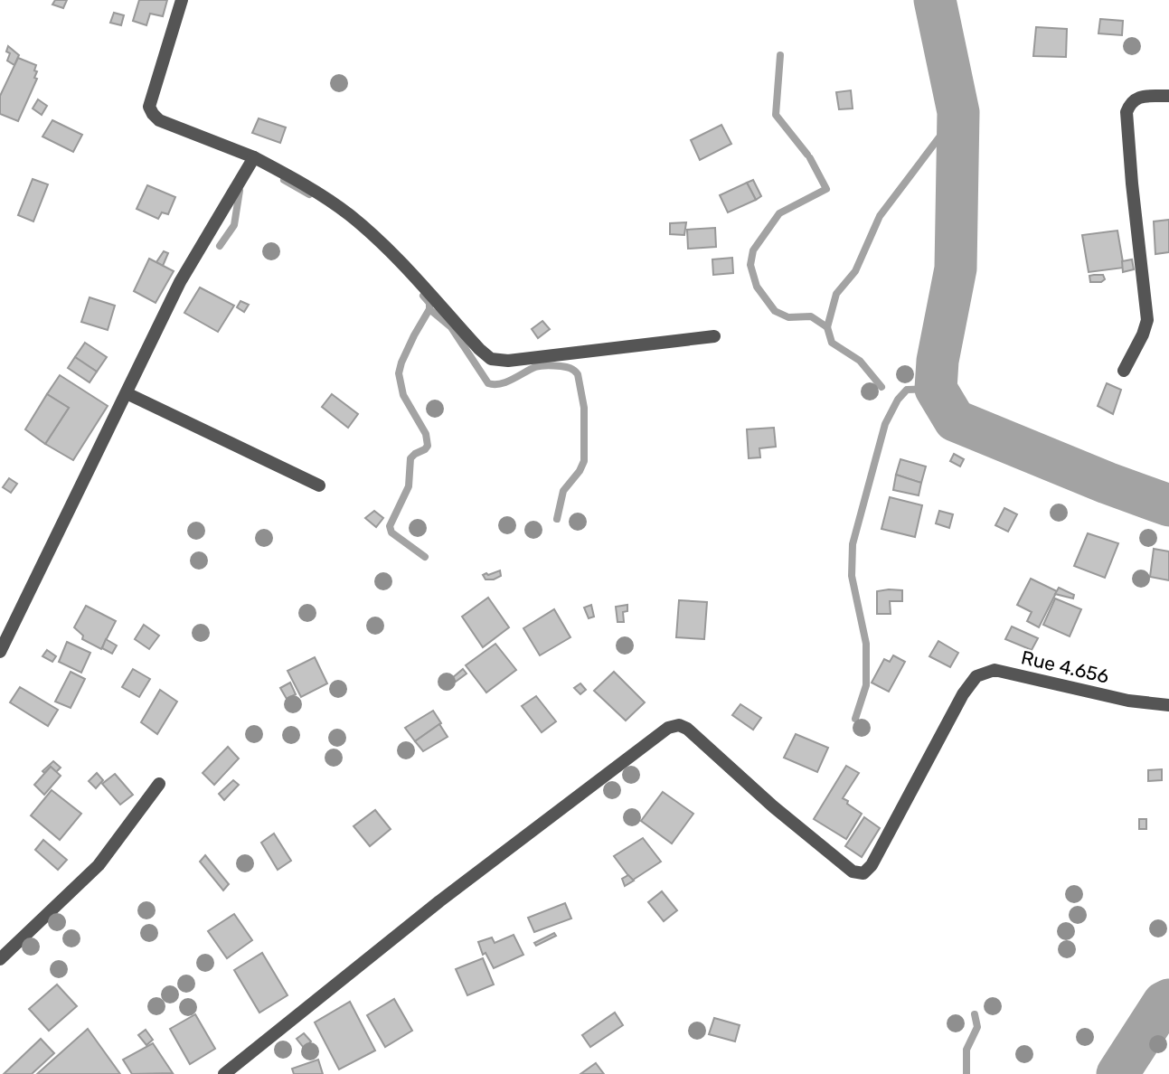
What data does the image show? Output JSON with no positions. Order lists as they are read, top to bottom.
{
  "streets": {
    "street": ["Rue 4.656"]
  }
}
